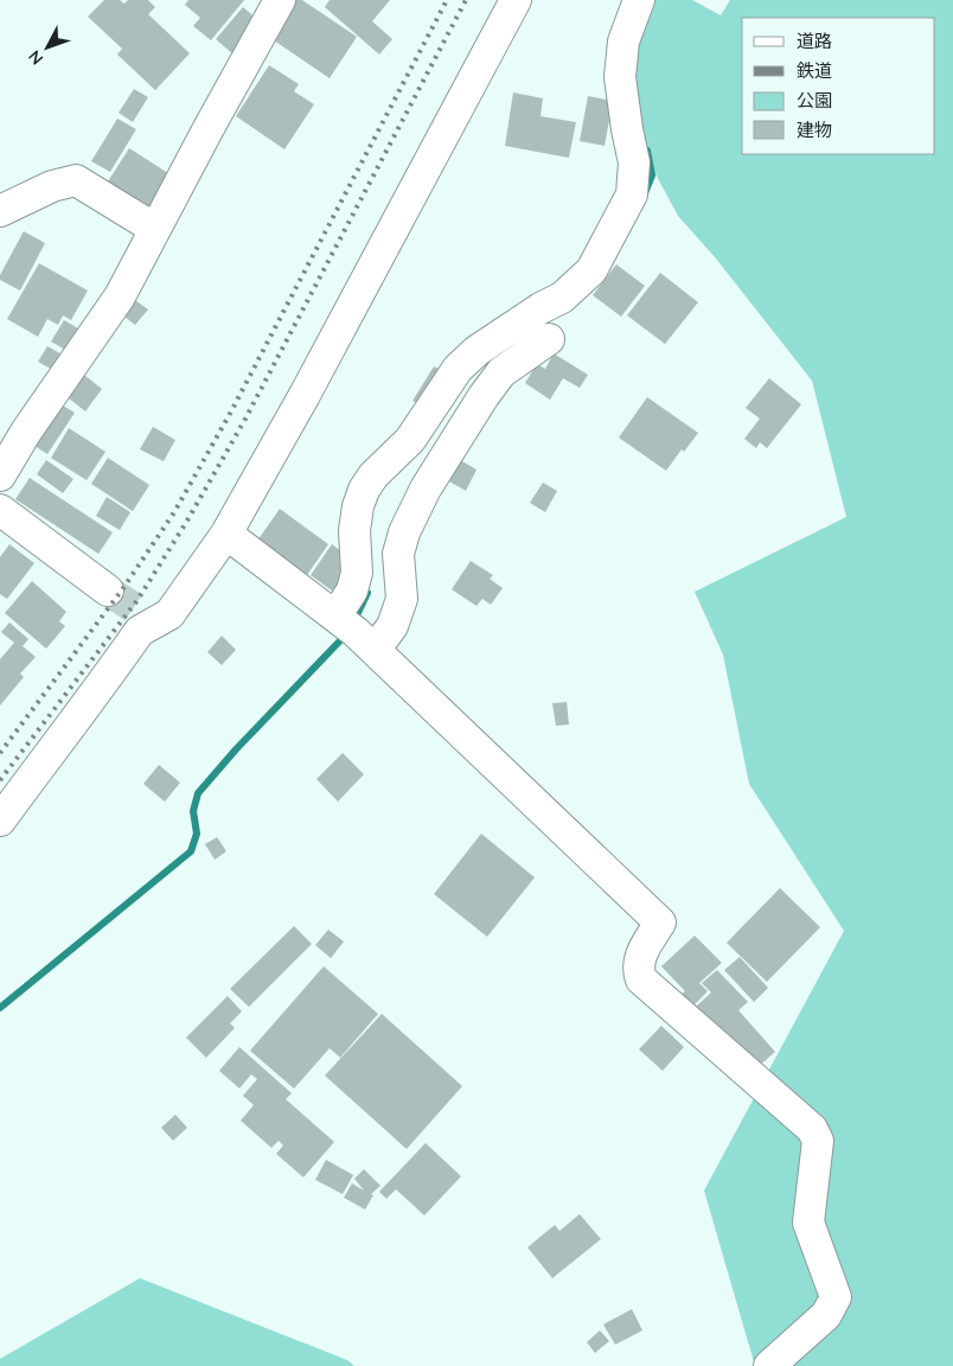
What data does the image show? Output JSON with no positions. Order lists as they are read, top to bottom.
{
  "legend": [
    "道路",
    "鉄道",
    "公園",
    "建物"
  ],
  "north": "bottom left"
}
